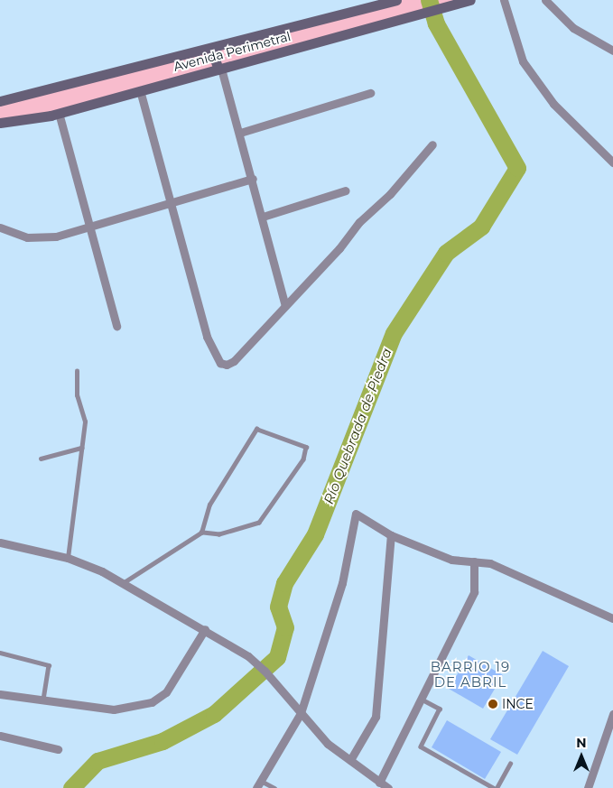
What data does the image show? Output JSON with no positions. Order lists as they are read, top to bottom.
{
  "streets": {
    "main road": ["Avenida Perimetral"]
  },
  "districts": ["BARRIO 19 DE ABRIL"],
  "water": ["Río Quebrada de Piedra"],
  "places": ["INCE"],
  "north": "top"
}
